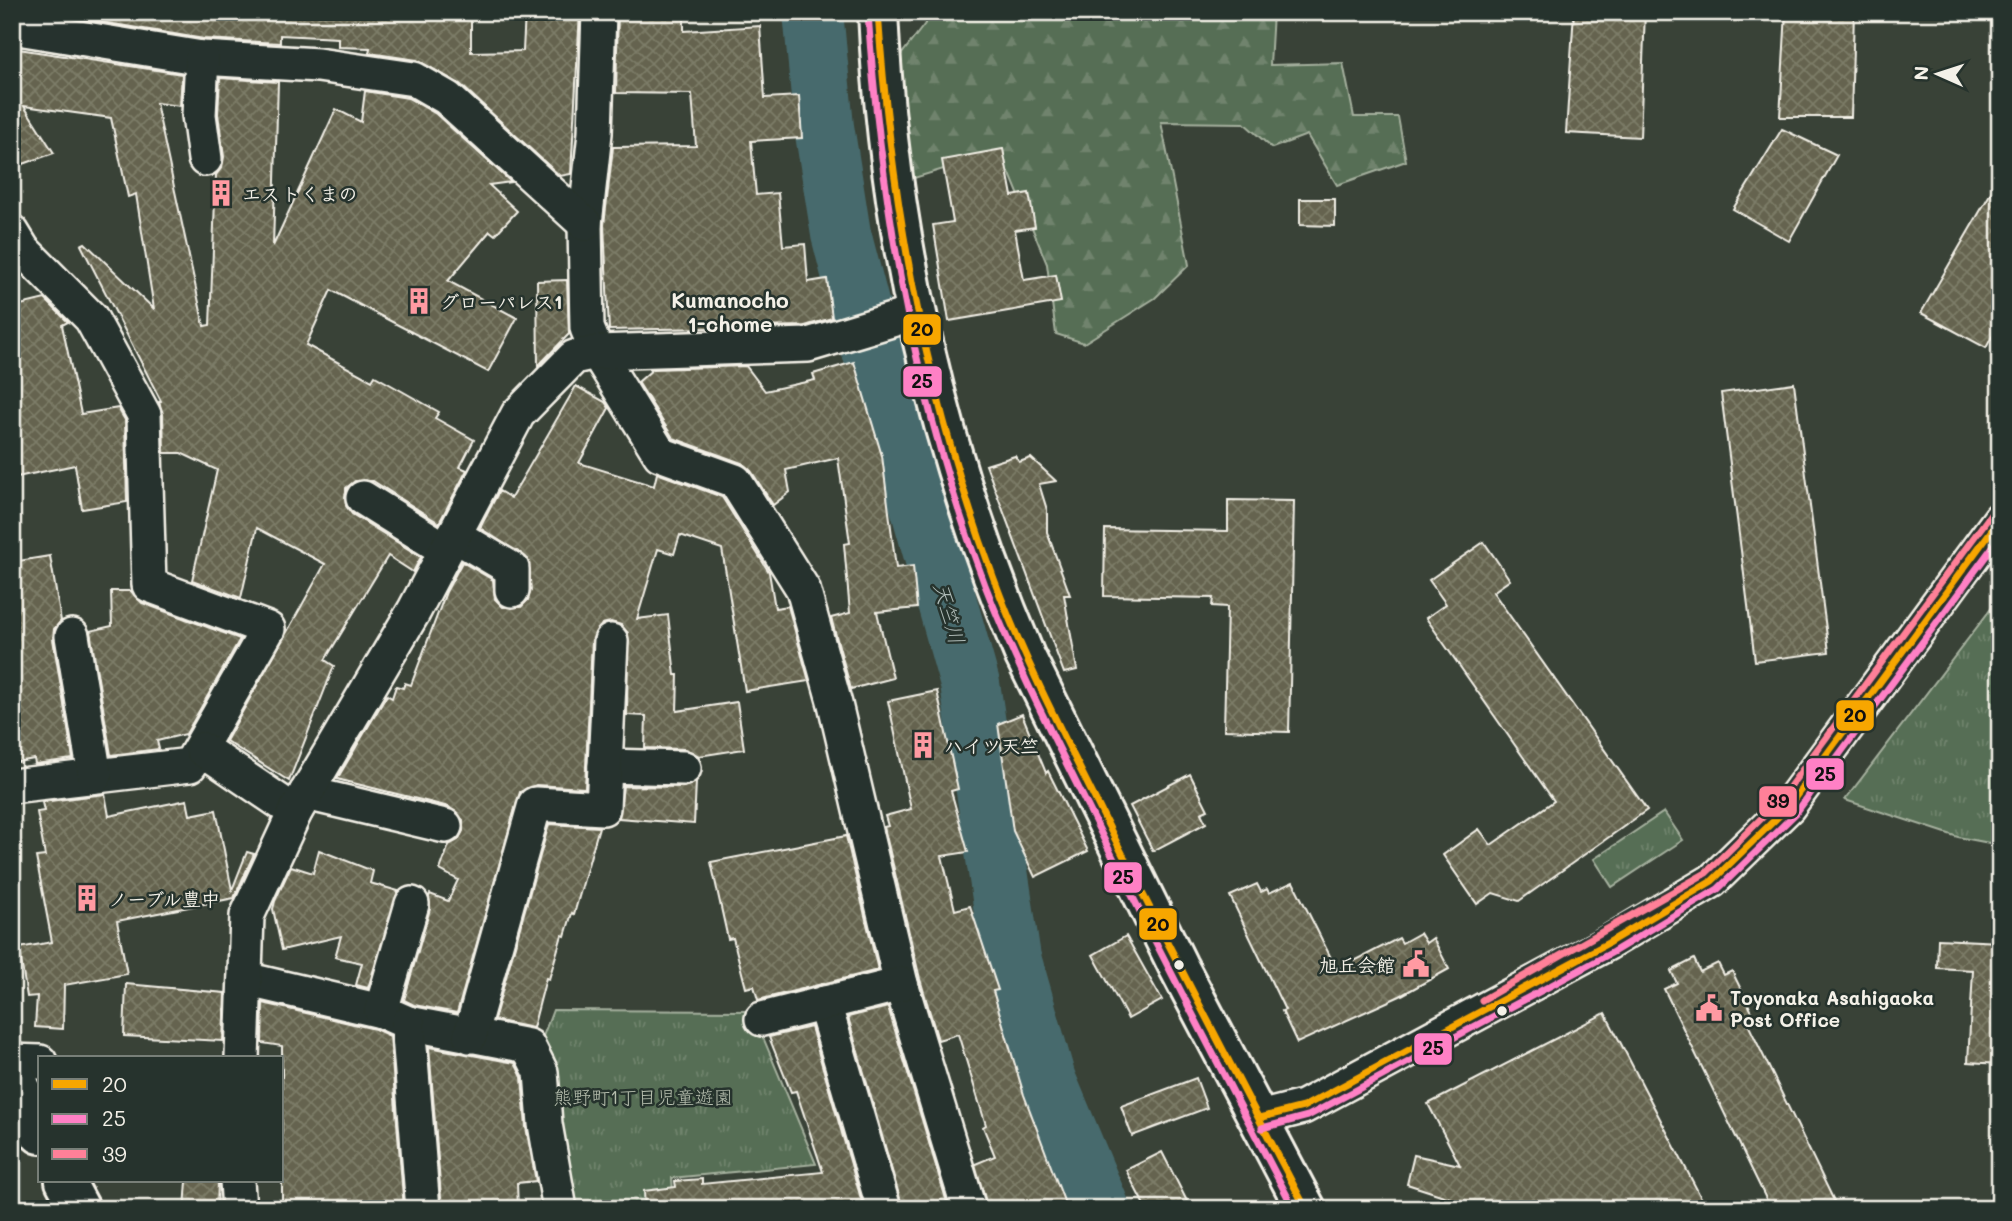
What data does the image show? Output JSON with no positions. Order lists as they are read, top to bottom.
{
  "districts": ["Kumanocho 1-chome"],
  "water": ["天竺川"],
  "parks": ["熊野町1丁目児童遊園"],
  "places": {
    "building": [
      "エストくまの",
      "グローパレス1",
      "ハイツ天竺",
      "ノーブル豊中"
    ],
    "public building": ["旭丘会館", "Toyonaka Asahigaoka Post Office"]
  },
  "lines": ["transit line 20", "transit line 25", "transit line 39"],
  "legend": ["20", "25", "39"],
  "north": "left"
}
